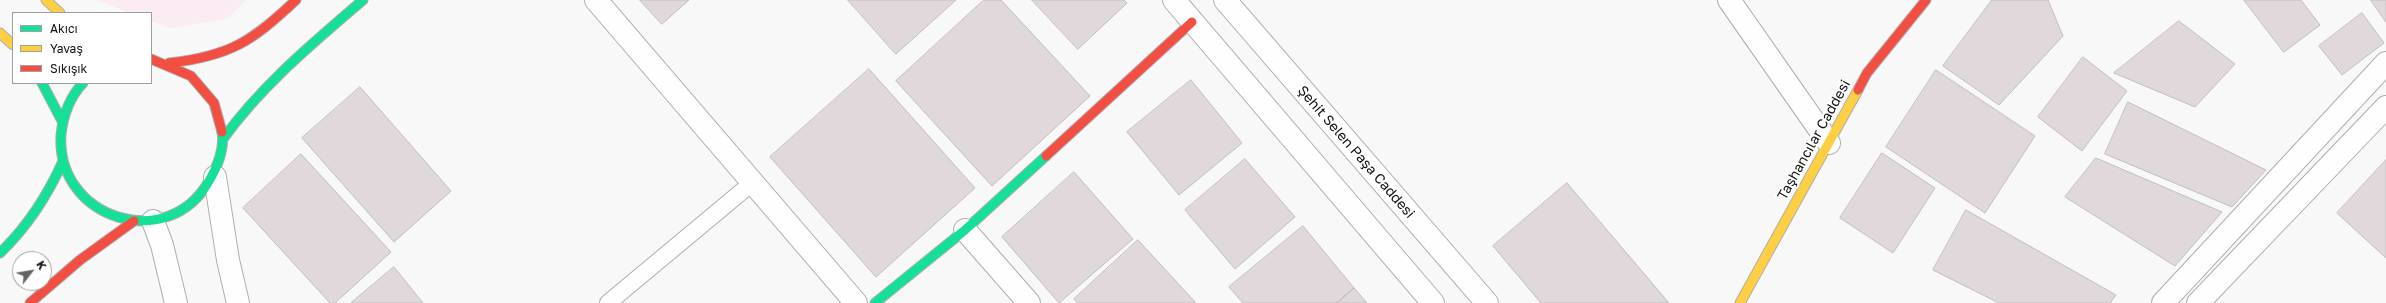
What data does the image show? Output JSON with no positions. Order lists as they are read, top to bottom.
{
  "streets": {
    "main road": ["Taşhancılar Caddesi"],
    "street": ["Şehit Selen Paşa Caddesi"]
  },
  "legend": ["Akıcı", "Yavaş", "Sıkışık"],
  "north": "top right"
}
